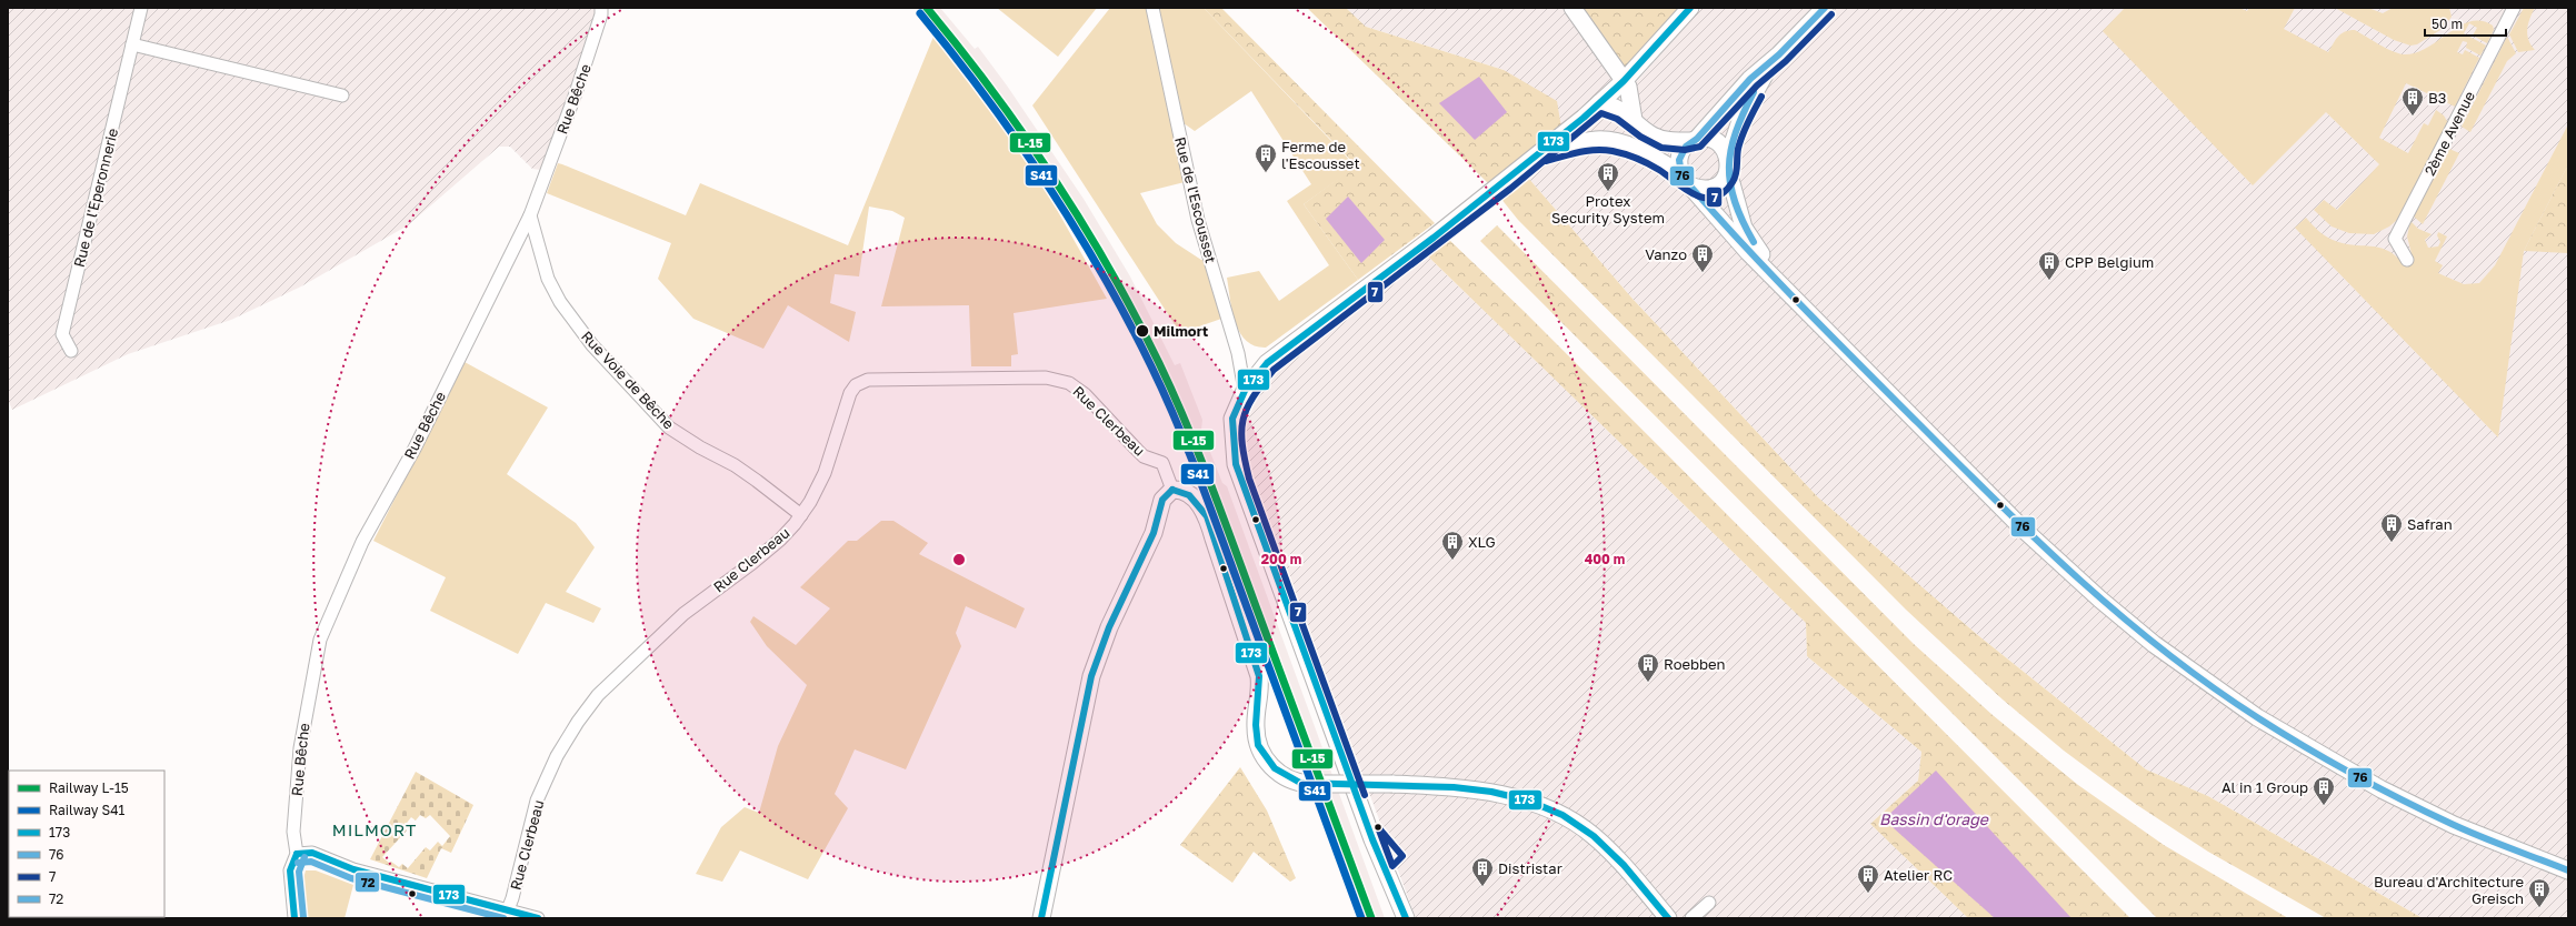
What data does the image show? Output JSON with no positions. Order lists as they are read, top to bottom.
{
  "streets": {
    "street": [
      "Rue Bêche",
      "2ème Avenue",
      "Rue de l'Eperonnerie",
      "Rue de l'Escousset",
      "Rue Voie de Bêche",
      "Rue Clerbeau"
    ]
  },
  "crossings": [
    ["Rue Bêche", "Rue Voie de Bêche"],
    ["Rue Voie de Bêche", "Rue Clerbeau"]
  ],
  "districts": ["MILMORT"],
  "water": ["Bassin d'orage"],
  "places": {
    "building": [
      "B3",
      "Ferme de l'Escousset",
      "Protex Security System",
      "Vanzo",
      "CPP Belgium",
      "Safran",
      "XLG",
      "Roebben",
      "Al in 1 Group",
      "Distristar",
      "Atelier RC",
      "Bureau d'Architecture Greisch"
    ],
    "other": ["Milmort"]
  },
  "lines": [
    "rail line L-15",
    "transit line 173",
    "transit line 76",
    "rail line S41",
    "transit line 7",
    "transit line 72"
  ],
  "legend": [
    "Railway L-15",
    "Railway S41",
    "173",
    "76",
    "7",
    "72"
  ],
  "scale_bar": "50 m",
  "rings": ["200 m", "400 m"]
}
